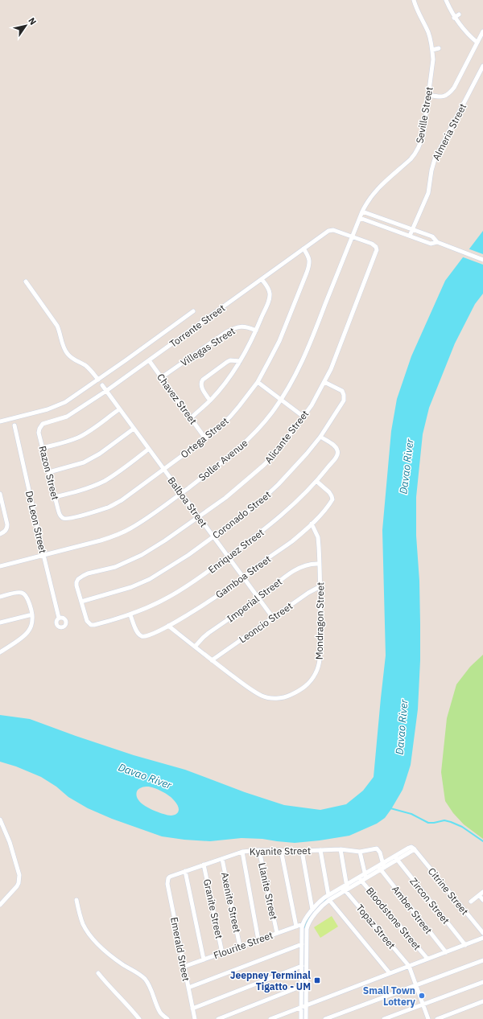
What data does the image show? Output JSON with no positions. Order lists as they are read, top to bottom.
{
  "streets": {
    "street": [
      "Seville Street",
      "Almeria Street",
      "Torrente Street",
      "Villegas Street",
      "Chavez Street",
      "Alicante Street",
      "Ortega Street",
      "Soller Avenue",
      "Razon Street",
      "Balboa Street",
      "Coronado Street",
      "De Leon Street",
      "Enriquez Street",
      "Gamboa Street",
      "Imperial Street",
      "Mondragon Street",
      "Leoncio Street",
      "Kyanite Street",
      "Llanite Street",
      "Citrine Street",
      "Zircon Street",
      "Axenite Street",
      "Granite Street",
      "Amber Street",
      "Bloodstone Street",
      "Topaz Street",
      "Flourite Street",
      "Emerald Street"
    ]
  },
  "crossings": [
    ["Seville Street", "Soller Avenue"],
    ["Torrente Street", "Chavez Street"],
    ["Torrente Street", "Alicante Street"],
    ["Torrente Street", "Ortega Street"],
    ["Torrente Street", "Soller Avenue"],
    ["Torrente Street", "Razon Street"],
    ["Torrente Street", "Balboa Street"],
    ["Villegas Street", "Chavez Street"],
    ["Chavez Street", "Ortega Street"],
    ["Alicante Street", "Soller Avenue"],
    ["Alicante Street", "Balboa Street"],
    ["Alicante Street", "Coronado Street"],
    ["Alicante Street", "Enriquez Street"],
    ["Ortega Street", "Razon Street"],
    ["Ortega Street", "Balboa Street"],
    ["Soller Avenue", "Balboa Street"],
    ["Soller Avenue", "De Leon Street"],
    ["Balboa Street", "Coronado Street"],
    ["Balboa Street", "Enriquez Street"],
    ["Balboa Street", "Gamboa Street"],
    ["Balboa Street", "Imperial Street"],
    ["Balboa Street", "Leoncio Street"],
    ["Coronado Street", "Enriquez Street"],
    ["Enriquez Street", "Gamboa Street"],
    ["Gamboa Street", "Mondragon Street"],
    ["Imperial Street", "Mondragon Street"],
    ["Mondragon Street", "Leoncio Street"],
    ["Kyanite Street", "Llanite Street"],
    ["Kyanite Street", "Axenite Street"],
    ["Kyanite Street", "Granite Street"],
    ["Kyanite Street", "Amber Street"],
    ["Kyanite Street", "Emerald Street"],
    ["Llanite Street", "Flourite Street"],
    ["Citrine Street", "Zircon Street"],
    ["Axenite Street", "Flourite Street"],
    ["Granite Street", "Flourite Street"],
    ["Flourite Street", "Emerald Street"]
  ],
  "water": ["Davao River"],
  "places": {
    "transit": ["Jeepney Terminal Tigatto - UM"],
    "other": ["Small Town Lottery"]
  },
  "north": "top right"
}
